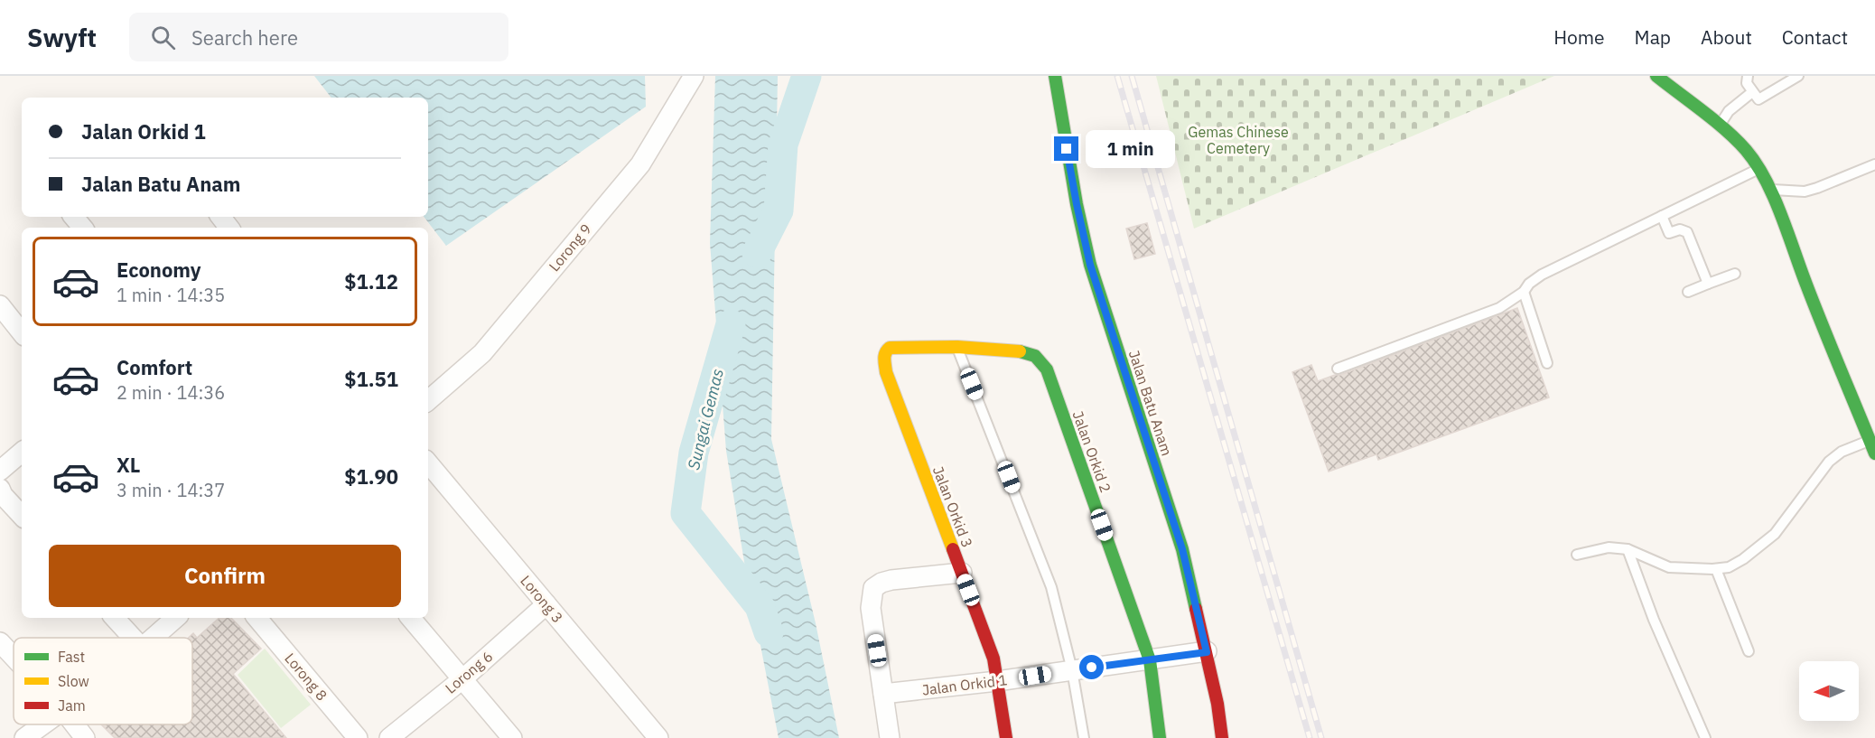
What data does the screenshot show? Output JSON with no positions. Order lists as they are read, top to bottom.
{
  "streets": {
    "main road": ["Jalan Batu Anam", "Jalan Orkid 2", "Jalan Orkid 3"],
    "street": [
      "Lorong 9",
      "Lorong 3",
      "Lorong 6",
      "Lorong 8",
      "Jalan Orkid 1"
    ]
  },
  "crossings": [
    ["Jalan Batu Anam", "Jalan Orkid 1"],
    ["Jalan Orkid 2", "Jalan Orkid 3"],
    ["Jalan Orkid 2", "Jalan Orkid 1"],
    ["Jalan Orkid 3", "Jalan Orkid 1"],
    ["Lorong 3", "Lorong 6"]
  ],
  "water": ["Sungai Gemas"],
  "parks": ["Gemas Chinese Cemetery"],
  "legend": ["Fast", "Slow", "Jam"],
  "north": "left",
  "page": {
    "header": "Swyft",
    "search": "Search here",
    "nav": [
      "Home",
      "Map",
      "About",
      "Contact"
    ],
    "banner": ["Jalan Orkid 1", "Jalan Batu Anam"],
    "bubble": "1 min",
    "list": [
      {
        "name": "Economy",
        "note": "1 min · 14:35",
        "value": "$1.12"
      },
      {
        "name": "Comfort",
        "note": "2 min · 14:36",
        "value": "$1.51"
      },
      {
        "name": "XL",
        "note": "3 min · 14:37",
        "value": "$1.90"
      }
    ],
    "buttons": "Confirm"
  }
}
